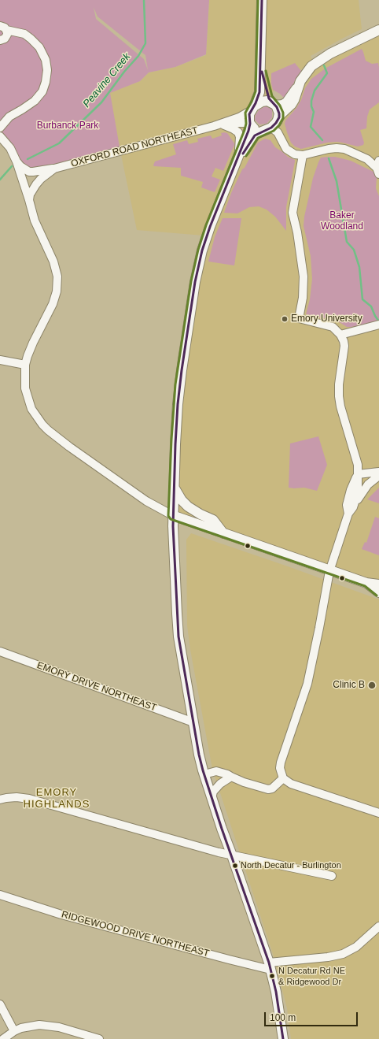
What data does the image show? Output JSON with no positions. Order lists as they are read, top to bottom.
{
  "streets": {
    "street": ["OXFORD ROAD NORTHEAST", "EMORY DRIVE NORTHEAST", "RIDGEWOOD DRIVE NORTHEAST"]
  },
  "districts": ["EMORY HIGHLANDS"],
  "water": ["Peavine Creek"],
  "parks": ["Burbanck Park", "Baker Woodland"],
  "places": [
    "Emory University",
    "Clinic B",
    "North Decatur - Burlington",
    "N Decatur Rd NE & Ridgewood Dr"
  ],
  "scale_bar": "100 m"
}
